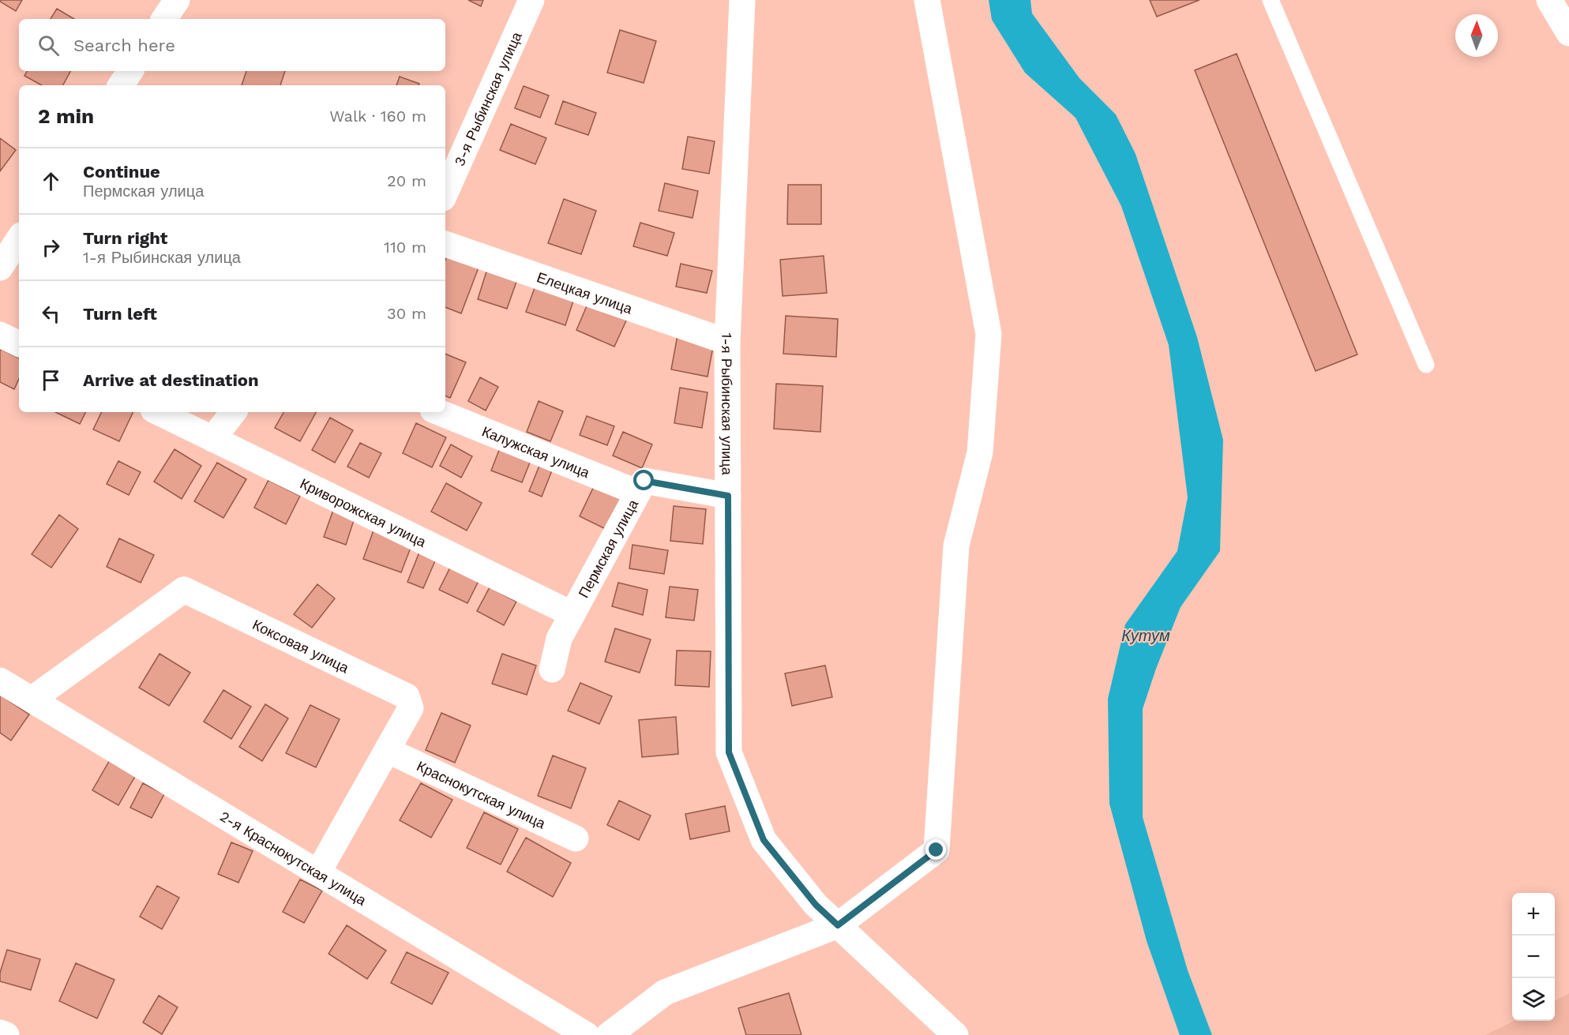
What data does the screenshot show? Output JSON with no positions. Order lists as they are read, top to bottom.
{
  "streets": {
    "street": [
      "3-я Рыбинская улица",
      "Елецкая улица",
      "1-я Рыбинская улица",
      "Калужская улица",
      "Криворожская улица",
      "Пермская улица",
      "Коксовая улица",
      "Краснокутская улица",
      "2-я Краснокутская улица"
    ]
  },
  "crossings": [
    ["Елецкая улица", "1-я Рыбинская улица"],
    ["1-я Рыбинская улица", "Пермская улица"],
    ["Калужская улица", "Пермская улица"],
    ["Криворожская улица", "Пермская улица"],
    ["Коксовая улица", "Краснокутская улица"],
    ["Коксовая улица", "2-я Краснокутская улица"]
  ],
  "water": ["Кутум"],
  "north": "top",
  "page": {
    "search": "Search here",
    "heading": ["2 min", "Walk · 160 m"],
    "list": [
      ["Continue", "Пермская улица", "20 m"],
      ["Turn right", "1-я Рыбинская улица", "110 m"],
      ["Turn left", "30 m"],
      "Arrive at destination"
    ],
    "map_buttons": ["+", "−"]
  }
}
